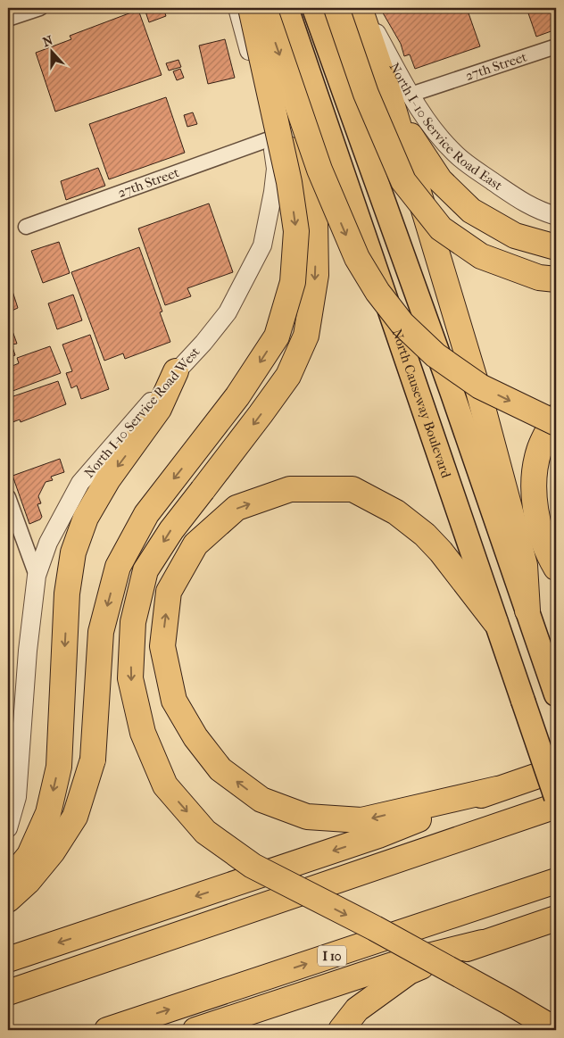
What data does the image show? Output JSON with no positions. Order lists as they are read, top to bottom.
{
  "streets": {
    "highway": ["North Causeway Boulevard", "I 10"],
    "street": ["27th Street", "North I- 10 Service Road East", "North I-10 Service Road West"]
  },
  "crossings": [
    ["27th Street", "North I- 10 Service Road East"],
    ["27th Street", "North I-10 Service Road West"]
  ],
  "north": "top"
}
